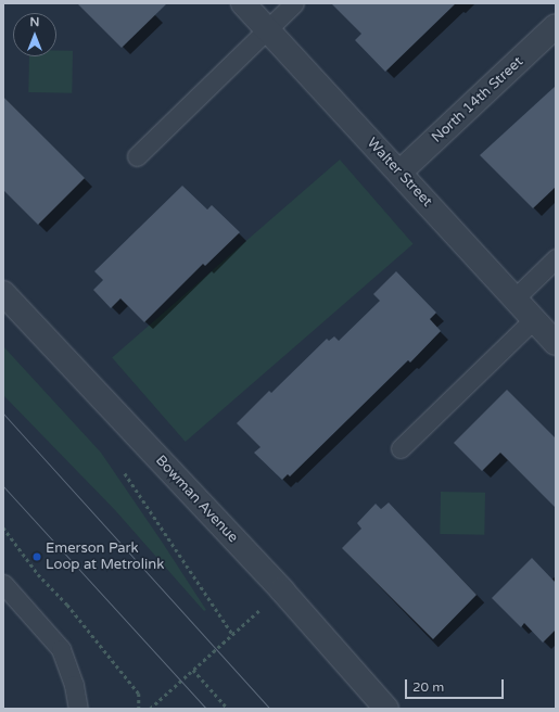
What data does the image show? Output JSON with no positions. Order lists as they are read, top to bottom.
{
  "streets": {
    "street": ["North 14th Street", "Walter Street", "Bowman Avenue"]
  },
  "crossings": [
    ["North 14th Street", "Walter Street"]
  ],
  "places": ["Emerson Park Loop at Metrolink"],
  "scale_bar": "20 m",
  "north": "top"
}
